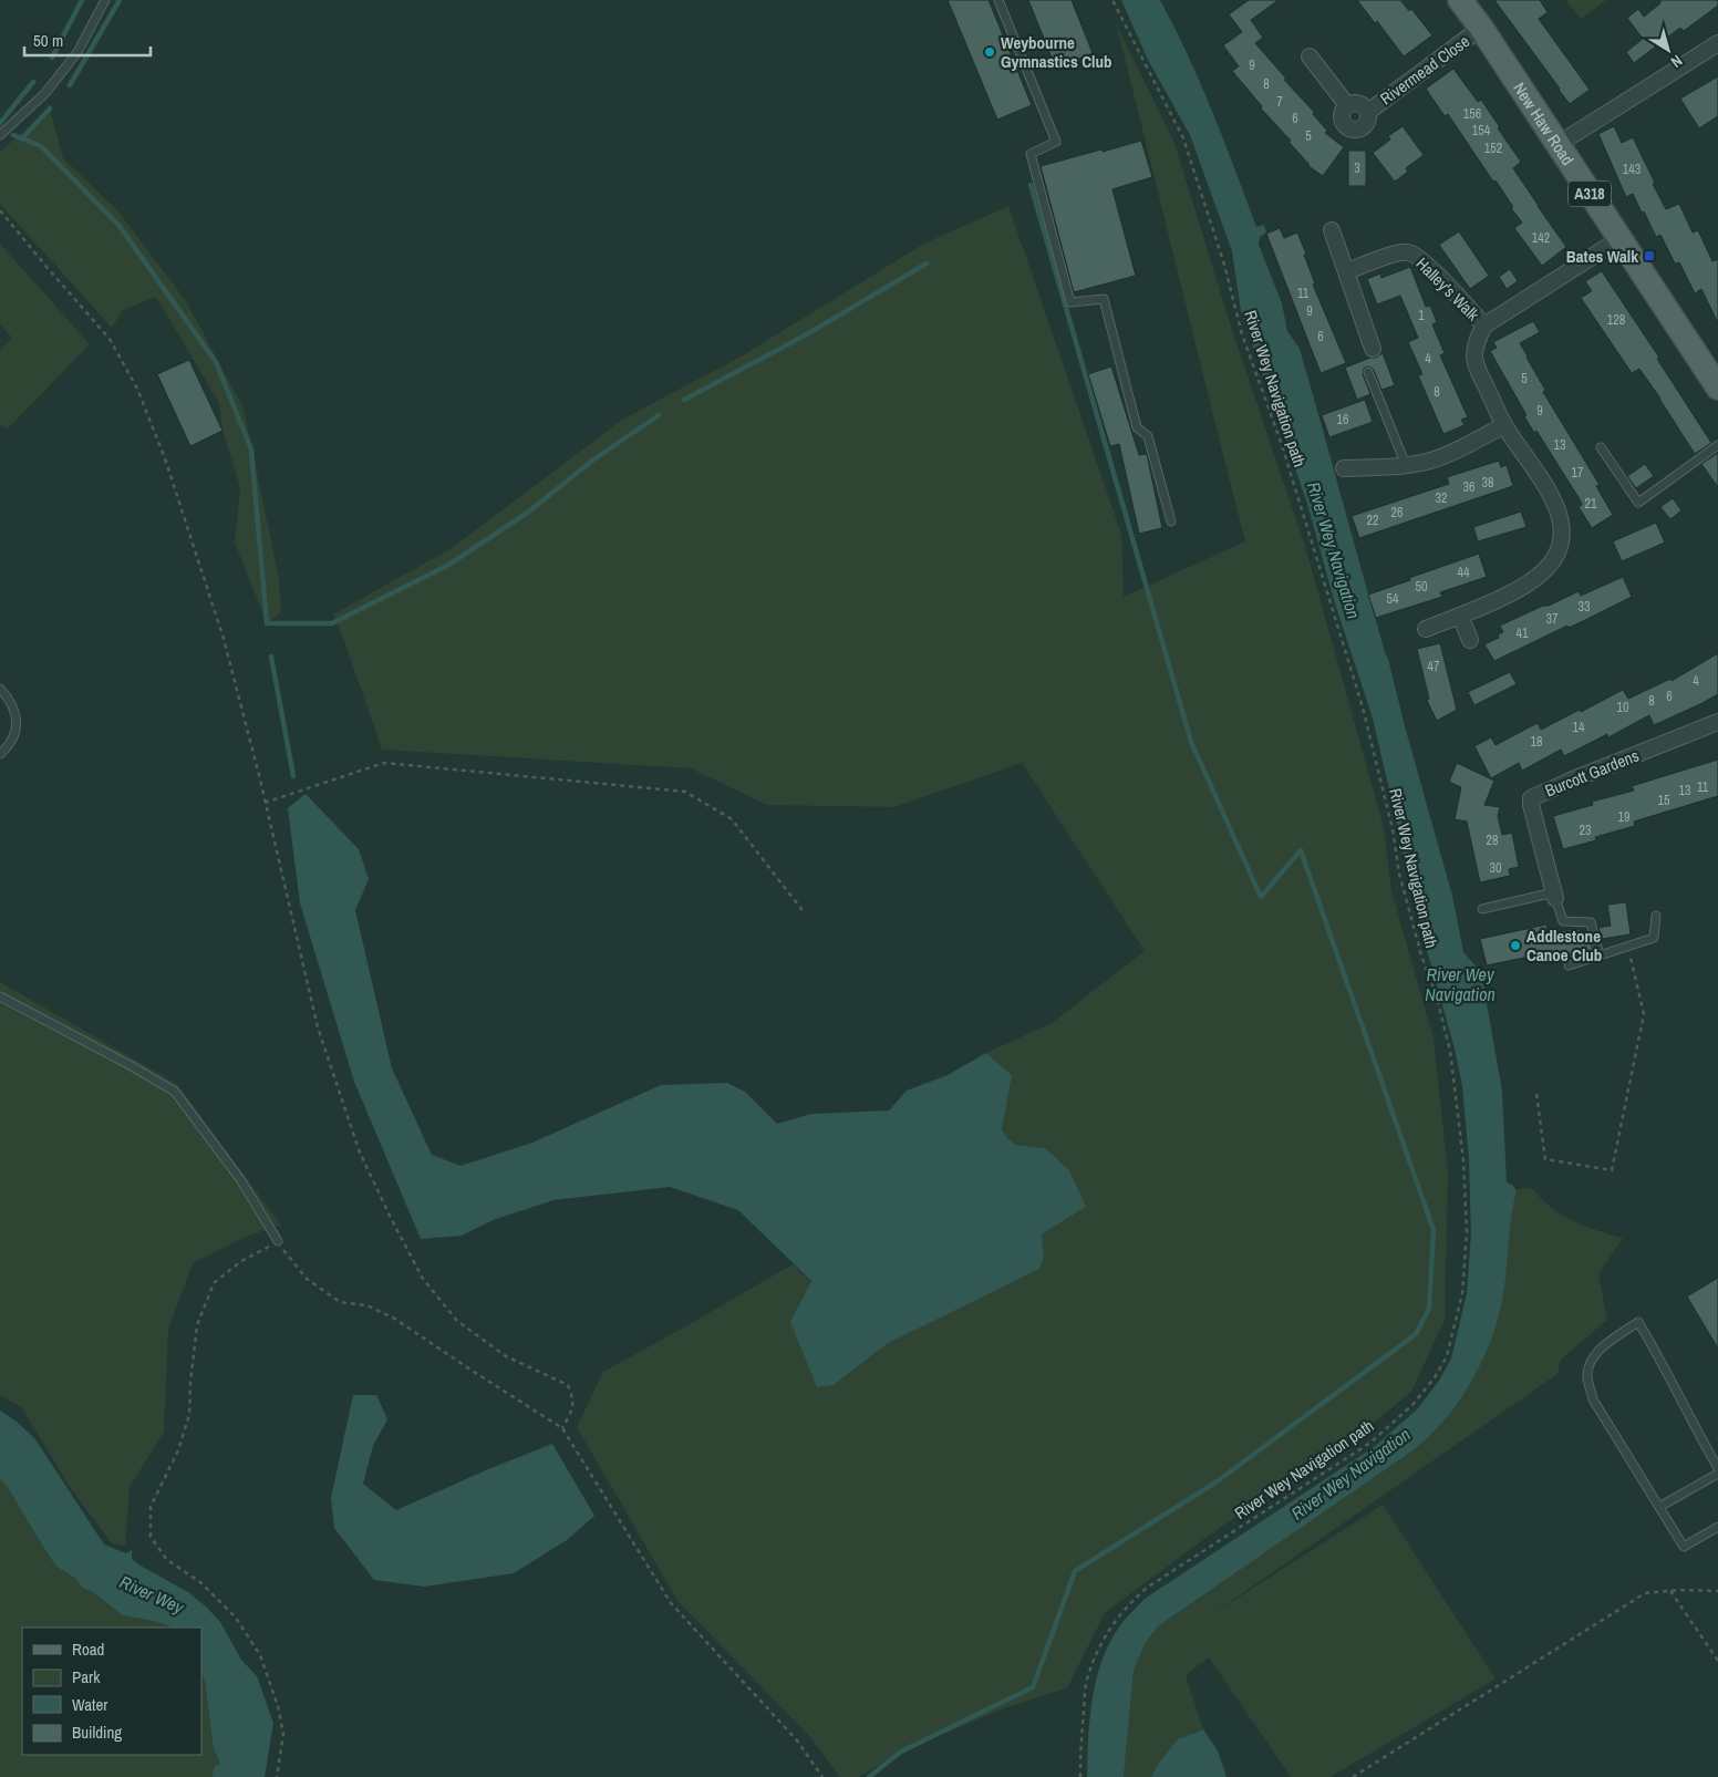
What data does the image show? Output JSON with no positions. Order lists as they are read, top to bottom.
{
  "streets": {
    "main road": ["New Haw Road", "A318"],
    "street": ["Rivermead Close", "Halley's Walk", "Burcott Gardens"],
    "path": ["River Wey Navigation path"]
  },
  "crossings": [
    ["Rivermead Close", "New Haw Road"]
  ],
  "water": ["River Wey Navigation", "River Wey"],
  "places": {
    "other": ["Weybourne Gymnastics Club", "Addlestone Canoe Club"],
    "transit": ["Bates Walk"]
  },
  "house_numbers": [
    "9",
    "8",
    "7",
    "156",
    "6",
    "154",
    "5",
    "152",
    "3",
    "143",
    "142",
    "11",
    "9",
    "1",
    "128",
    "6",
    "4",
    "5",
    "8",
    "9",
    "16",
    "13",
    "17",
    "38",
    "36",
    "32",
    "21",
    "26",
    "22",
    "44",
    "50",
    "54",
    "33",
    "37",
    "41",
    "47",
    "4",
    "6",
    "8",
    "10",
    "14",
    "18",
    "11",
    "13",
    "15",
    "19",
    "23",
    "28",
    "30"
  ],
  "legend": [
    "Road",
    "Park",
    "Water",
    "Building"
  ],
  "scale_bar": "50 m",
  "north": "bottom right"
}
